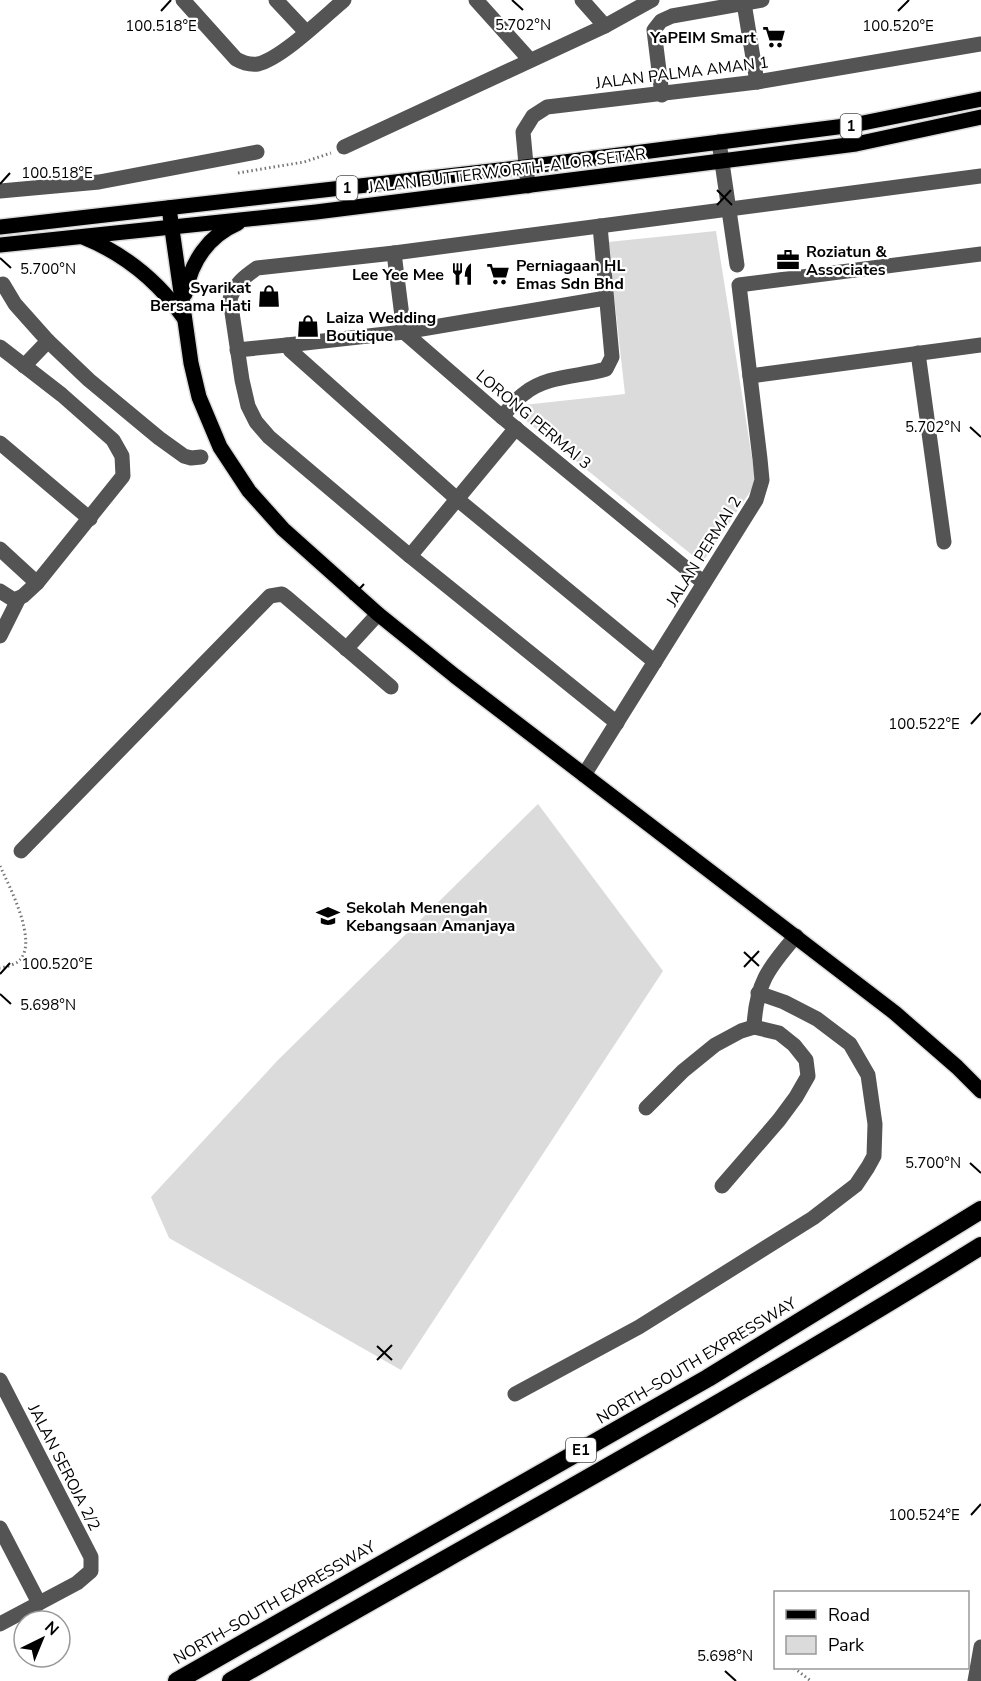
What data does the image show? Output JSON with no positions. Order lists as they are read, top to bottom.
{
  "streets": {
    "highway": ["NORTH–SOUTH EXPRESSWAY", "E1"],
    "main road": ["1", "JALAN BUTTERWORTH-ALOR SETAR"],
    "street": [
      "JALAN PALMA AMAN 1",
      "LORONG PERMAI 3",
      "JALAN PERMAI 2",
      "JALAN SEROJA 2/2"
    ]
  },
  "crossings": [
    ["JALAN PALMA AMAN 1", "JALAN BUTTERWORTH-ALOR SETAR"],
    ["LORONG PERMAI 3", "JALAN PERMAI 2"]
  ],
  "places": {
    "supermarket": ["YaPEIM Smart", "Perniagaan HL Emas Sdn Bhd"],
    "office": ["Roziatun & Associates"],
    "restaurant": ["Lee Yee Mee"],
    "shop": ["Syarikat Bersama Hati", "Laiza Wedding Boutique"],
    "school or university": ["Sekolah Menengah Kebangsaan Amanjaya"]
  },
  "legend": ["Road", "Park"],
  "north": "top right",
  "coordinates": [
    "5.702°N",
    "100.518°E",
    "100.520°E",
    "5.700°N",
    "100.522°E",
    "5.698°N",
    "100.524°E"
  ]
}
